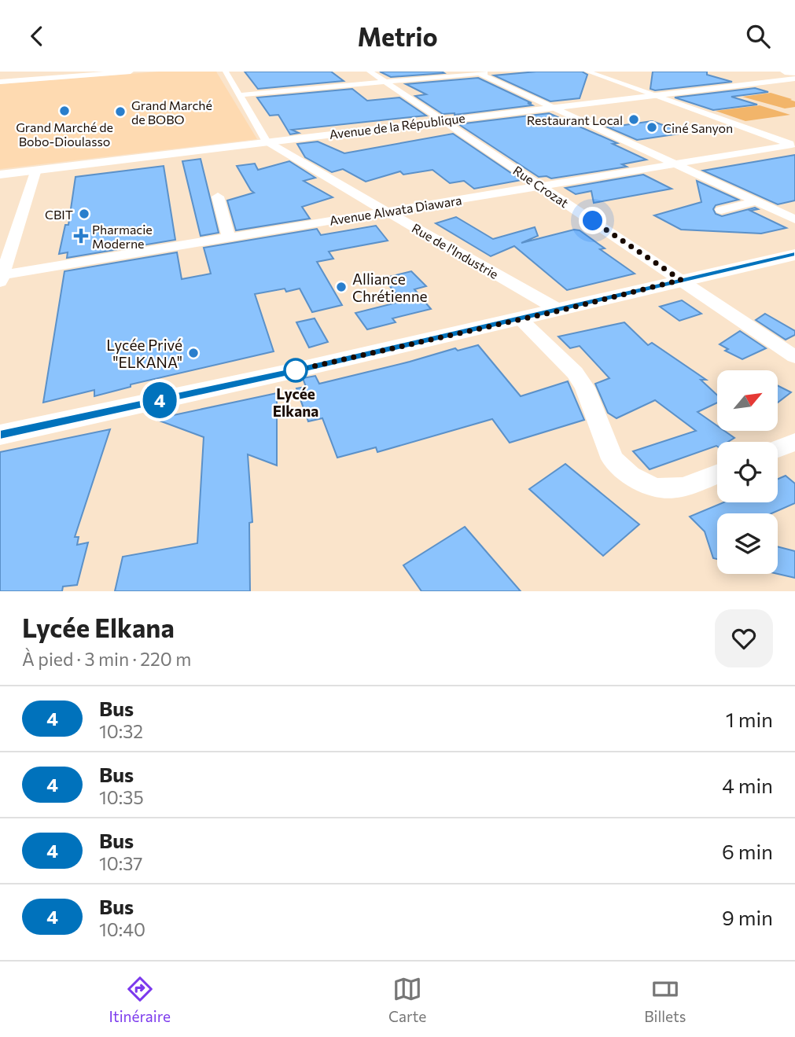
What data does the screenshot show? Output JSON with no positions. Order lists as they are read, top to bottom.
{
  "streets": {
    "street": [
      "Avenue de la République",
      "Rue Crozat",
      "Avenue Alwata Diawara",
      "Rue de l'Industrie"
    ]
  },
  "crossings": [
    ["Avenue de la République", "Rue Crozat"],
    ["Avenue de la République", "Rue de l'Industrie"],
    ["Rue Crozat", "Avenue Alwata Diawara"],
    ["Avenue Alwata Diawara", "Rue de l'Industrie"]
  ],
  "places": {
    "other": [
      "Grand Marché de Bobo-Dioulasso",
      "Grand Marché de BOBO",
      "Restaurant Local",
      "Ciné Sanyon",
      "CBIT",
      "Alliance Chrétienne",
      "Lycée Privé \"ELKANA\"",
      "Lycée Elkana"
    ],
    "health": ["Pharmacie Moderne"]
  },
  "lines": ["bus line 4"],
  "north": "top right",
  "page": {
    "header": "Metrio",
    "on_map": "4",
    "heading": ["Lycée Elkana", "À pied · 3 min · 220 m"],
    "list": [
      {
        "mark": "4",
        "name": "Bus",
        "note": "10:32",
        "value": "1 min"
      },
      {
        "mark": "4",
        "name": "Bus",
        "note": "10:35",
        "value": "4 min"
      },
      {
        "mark": "4",
        "name": "Bus",
        "note": "10:37",
        "value": "6 min"
      },
      {
        "mark": "4",
        "name": "Bus",
        "note": "10:40",
        "value": "9 min"
      }
    ],
    "tabs": ["Itinéraire", "Carte", "Billets"]
  }
}
